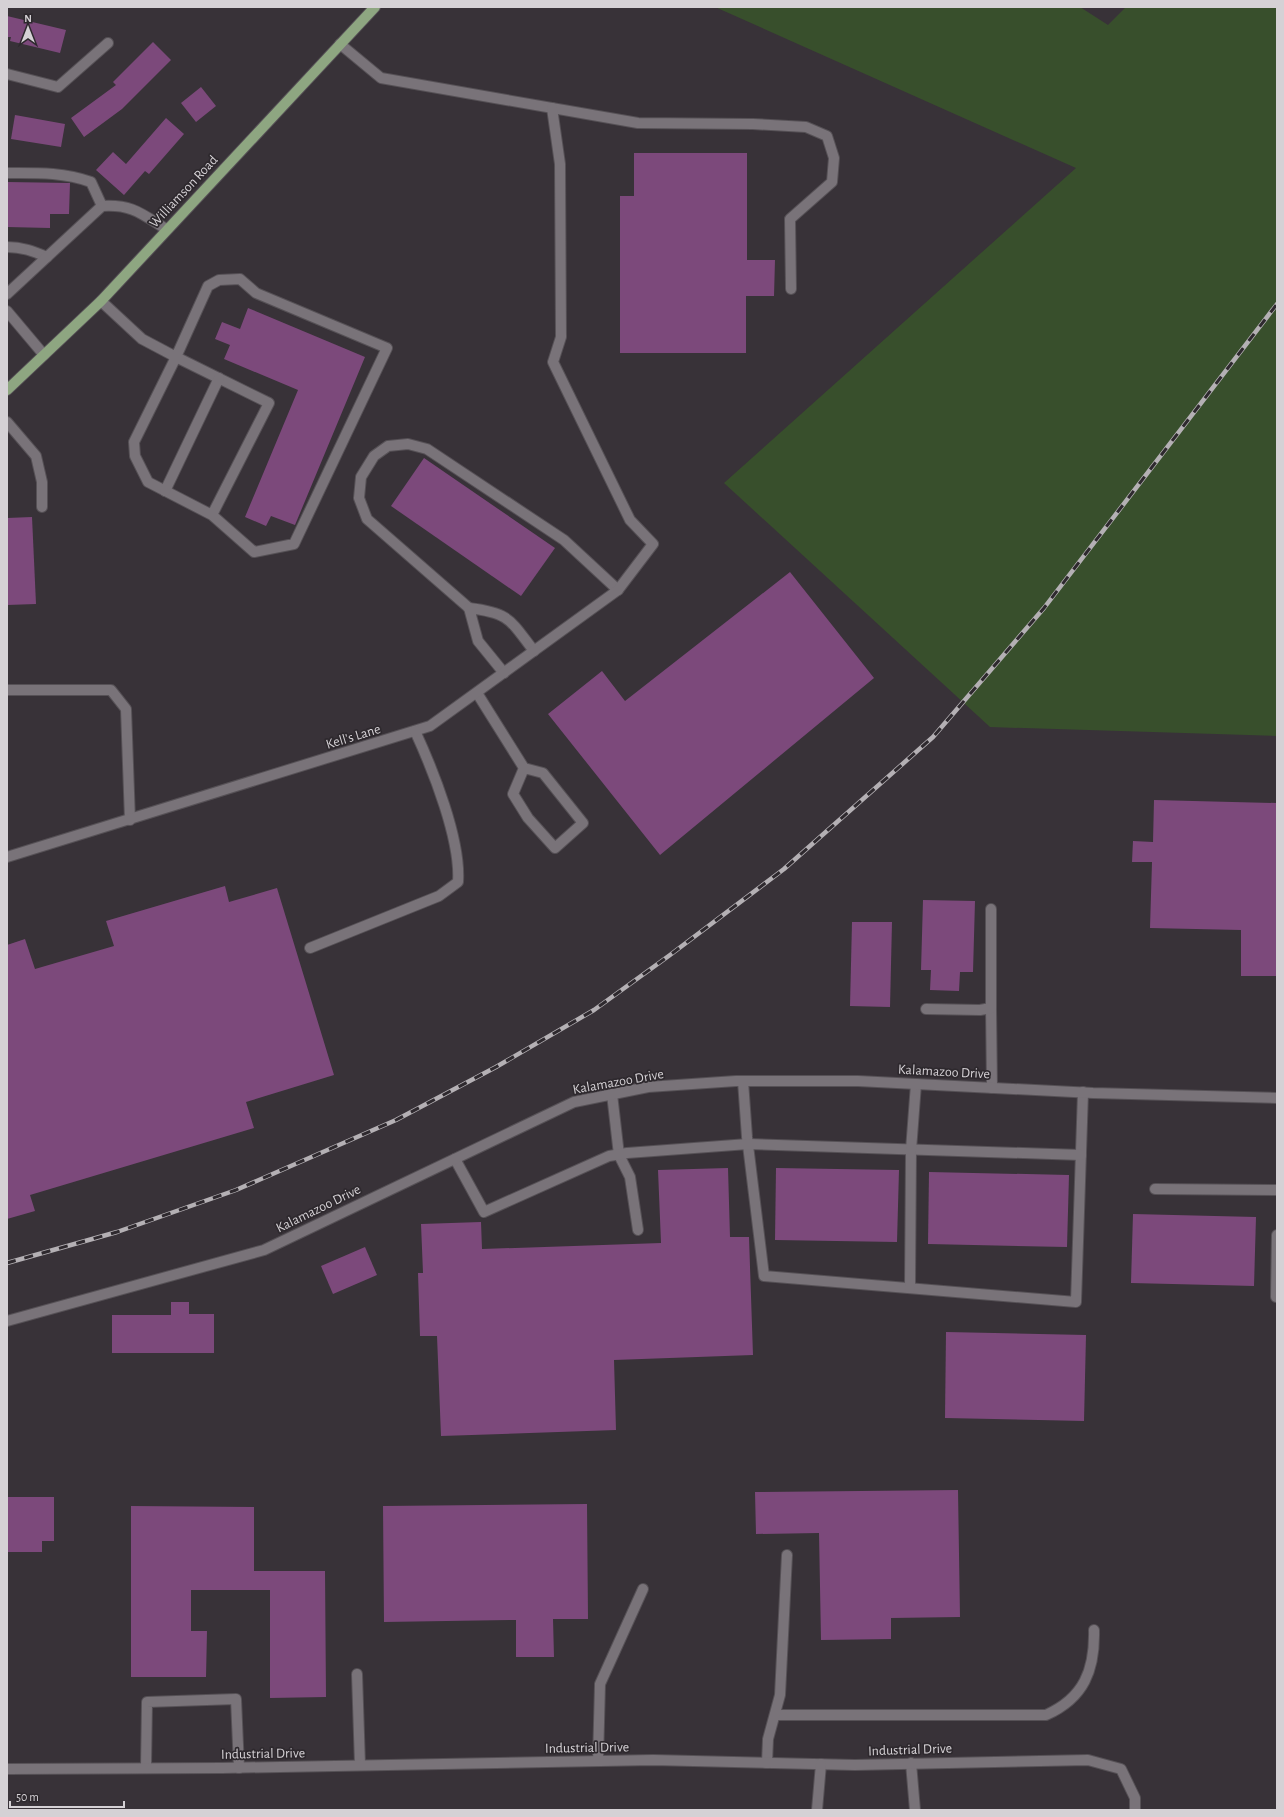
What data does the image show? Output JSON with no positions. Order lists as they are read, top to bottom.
{
  "streets": {
    "main road": ["Williamson Road"],
    "street": ["Kell's Lane", "Kalamazoo Drive", "Industrial Drive"]
  },
  "scale_bar": "50 m",
  "north": "top"
}
